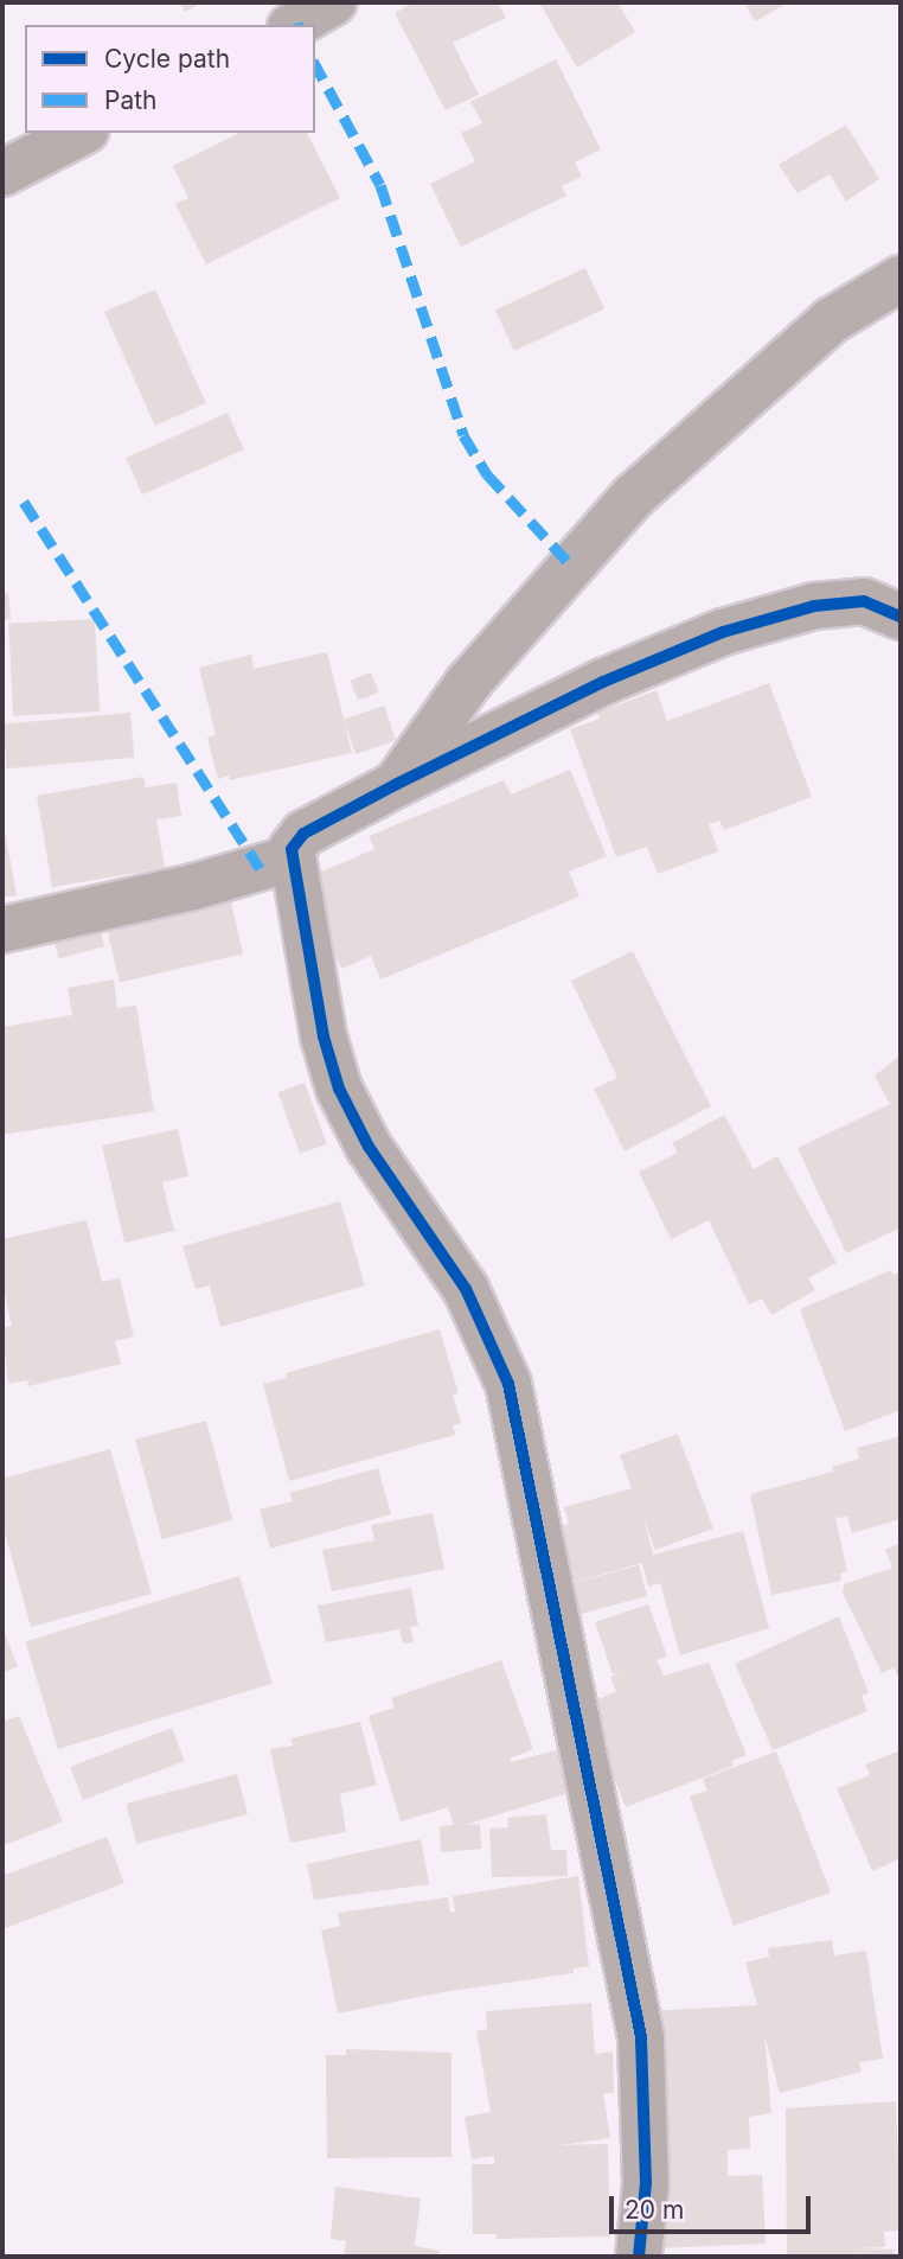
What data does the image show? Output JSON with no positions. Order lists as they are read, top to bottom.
{
  "legend": ["Cycle path", "Path"],
  "scale_bar": "20 m"
}
